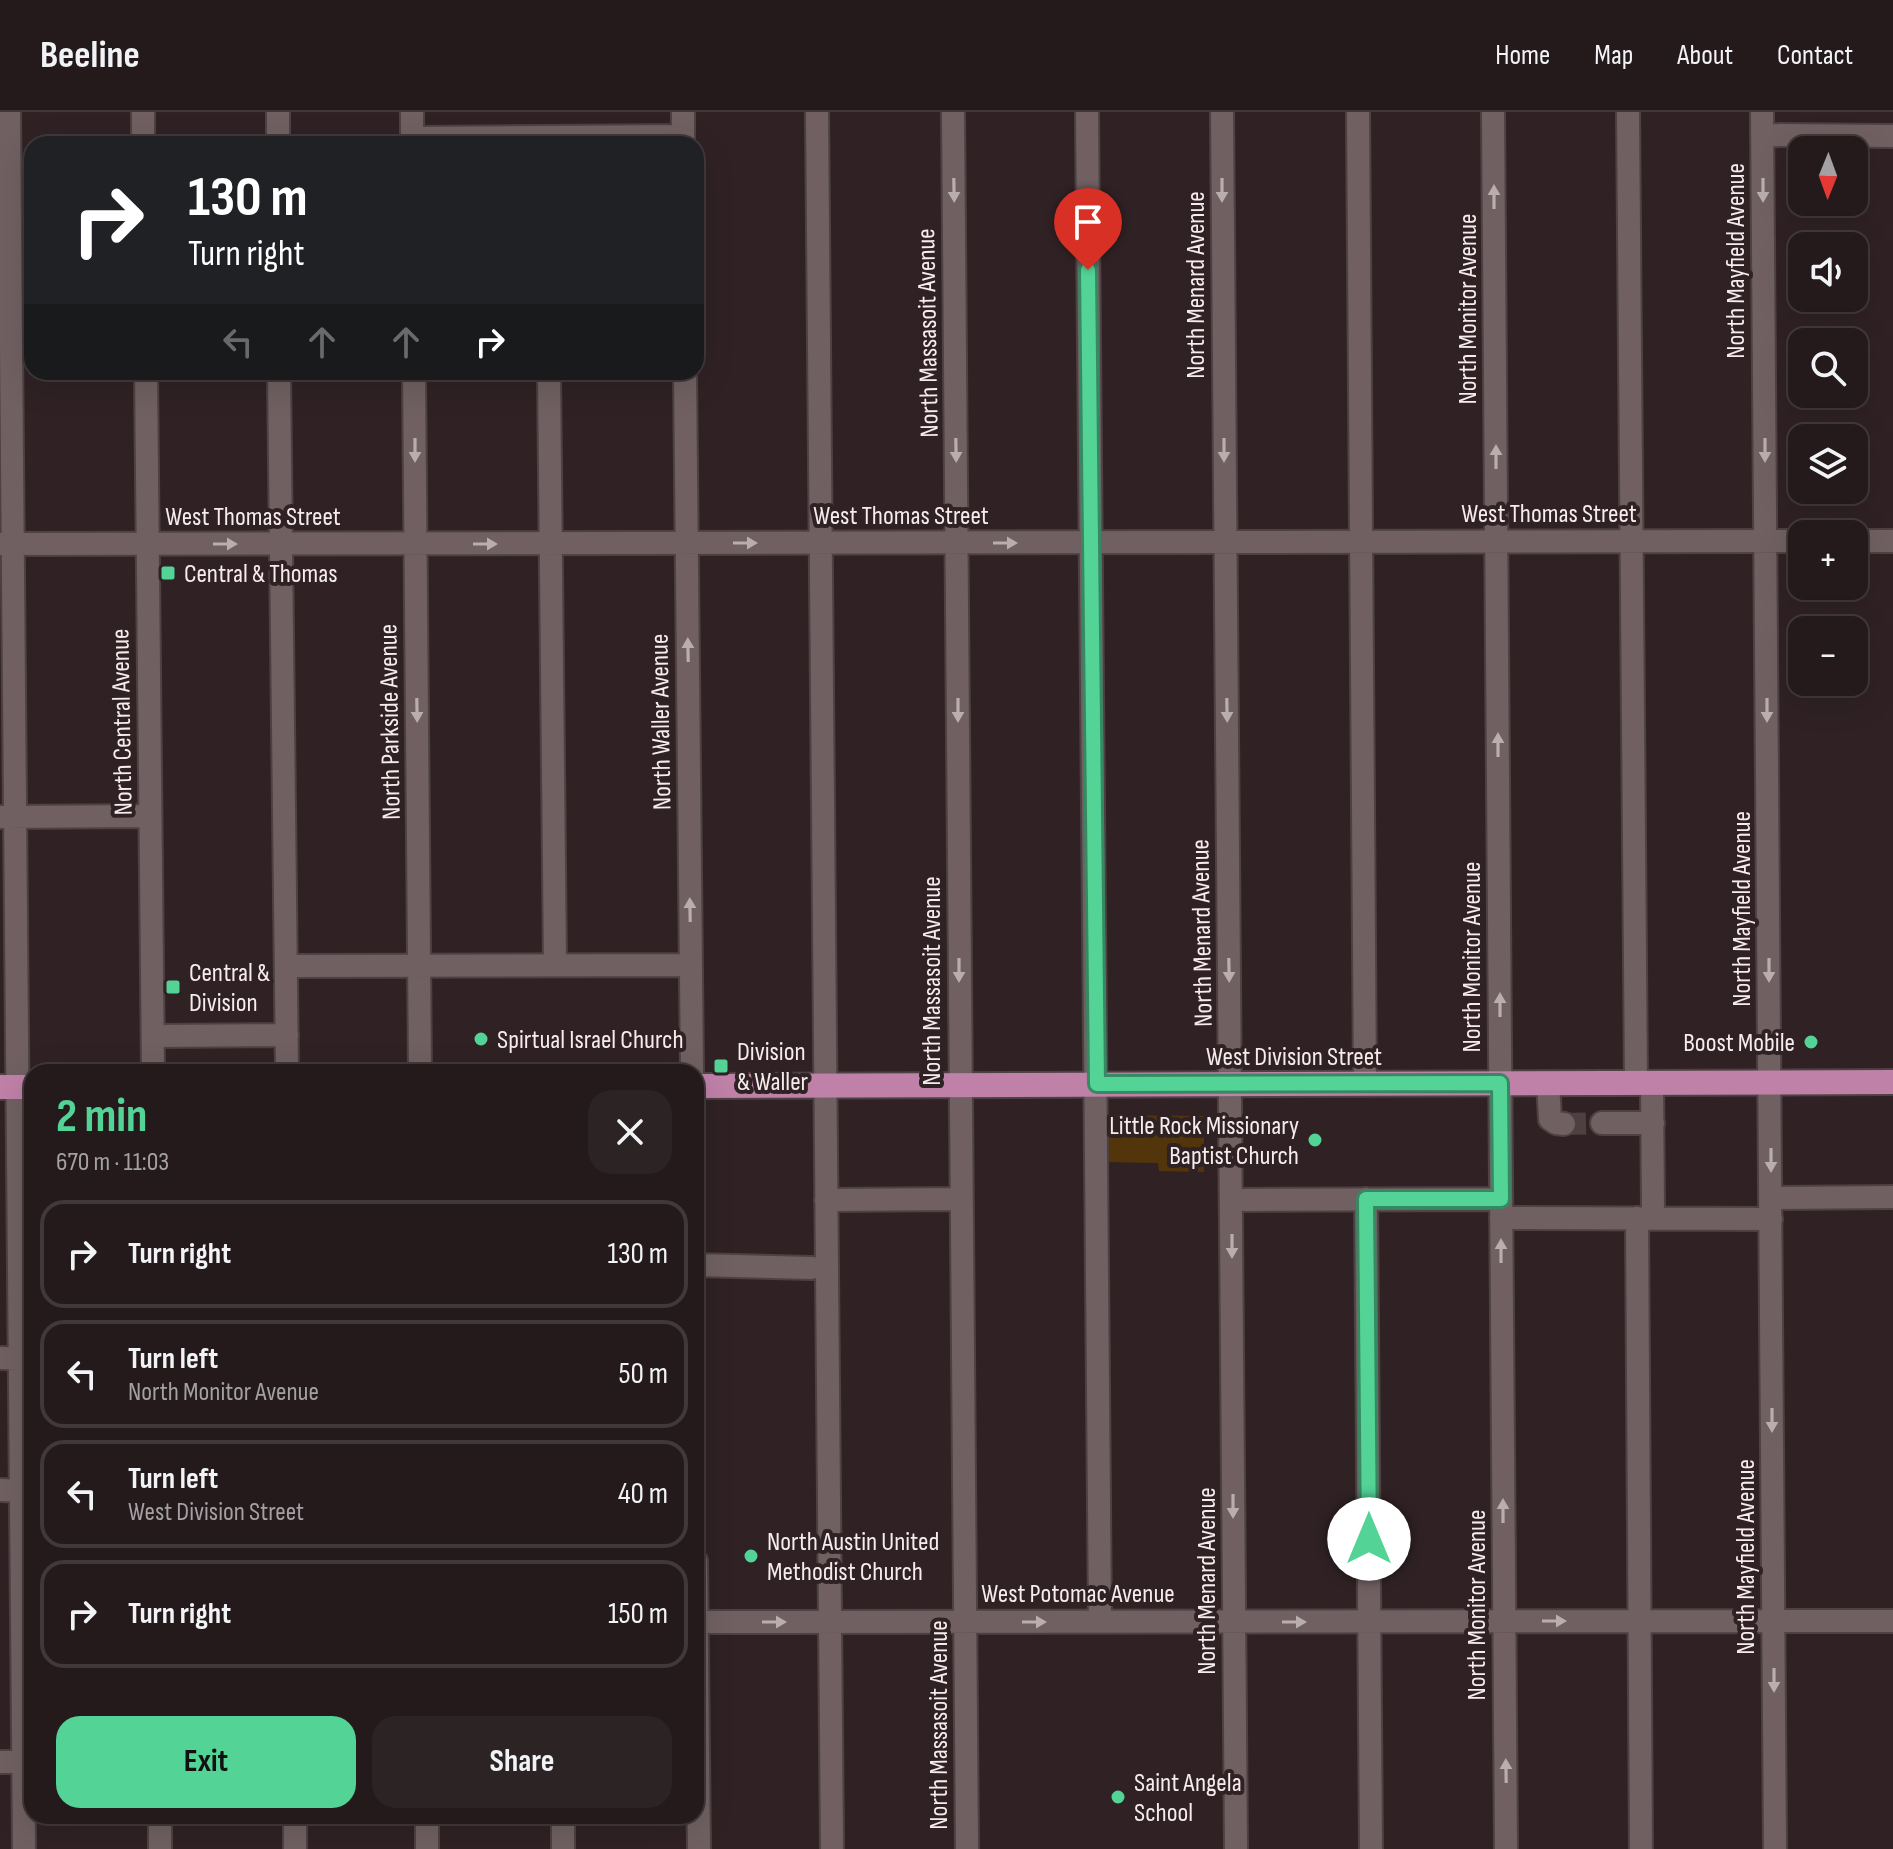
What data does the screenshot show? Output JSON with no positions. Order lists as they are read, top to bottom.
{
  "streets": {
    "main road": ["West Division Street"],
    "street": [
      "North Mayfield Avenue",
      "North Menard Avenue",
      "North Monitor Avenue",
      "North Massasoit Avenue",
      "West Thomas Street",
      "North Central Avenue",
      "North Parkside Avenue",
      "North Waller Avenue",
      "West Potomac Avenue"
    ]
  },
  "crossings": [
    ["North Mayfield Avenue", "West Thomas Street"],
    ["North Mayfield Avenue", "West Division Street"],
    ["North Mayfield Avenue", "West Potomac Avenue"],
    ["North Menard Avenue", "West Thomas Street"],
    ["North Menard Avenue", "West Division Street"],
    ["North Menard Avenue", "West Potomac Avenue"],
    ["North Monitor Avenue", "West Thomas Street"],
    ["North Monitor Avenue", "West Division Street"],
    ["North Monitor Avenue", "West Potomac Avenue"],
    ["North Massasoit Avenue", "West Thomas Street"],
    ["North Massasoit Avenue", "West Division Street"],
    ["North Massasoit Avenue", "West Potomac Avenue"],
    ["West Thomas Street", "North Central Avenue"],
    ["West Thomas Street", "North Parkside Avenue"],
    ["West Thomas Street", "North Waller Avenue"]
  ],
  "one_way": ["West Potomac Avenue"],
  "places": {
    "transit": ["Central & Thomas", "Central & Division", "Division & Waller"],
    "other": [
      "Spirtual Israel Church",
      "Boost Mobile",
      "Little Rock Missionary Baptist Church",
      "North Austin United Methodist Church",
      "Saint Angela School"
    ]
  },
  "north": "bottom",
  "page": {
    "header": "Beeline",
    "nav": [
      "Home",
      "Map",
      "About",
      "Contact"
    ],
    "map_buttons": ["+", "−"],
    "turn": ["130 m", "Turn right"],
    "heading": ["2 min", "670 m · 11:03"],
    "list": [
      {
        "name": "Turn right",
        "value": "130 m"
      },
      {
        "name": "Turn left",
        "note": "North Monitor Avenue",
        "value": "50 m"
      },
      {
        "name": "Turn left",
        "note": "West Division Street",
        "value": "40 m"
      },
      {
        "name": "Turn right",
        "value": "150 m"
      }
    ],
    "buttons": ["Exit", "Share"]
  }
}
